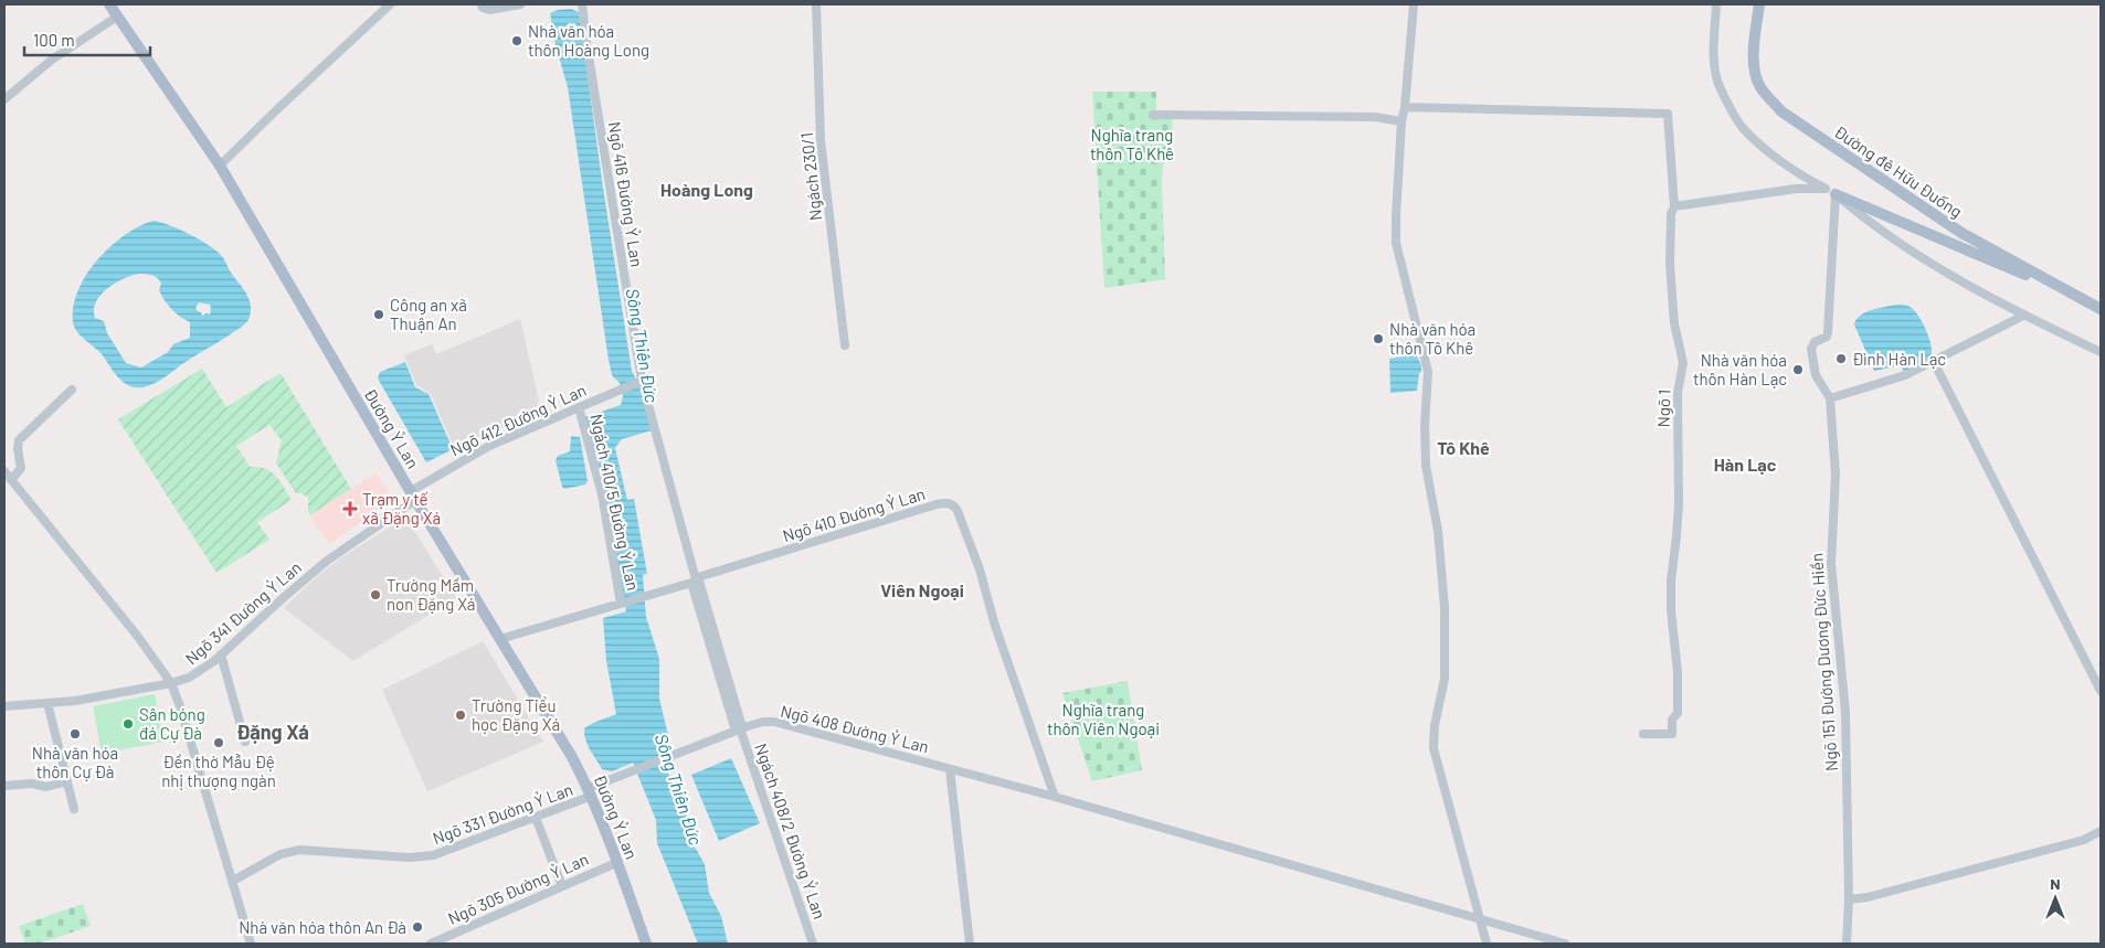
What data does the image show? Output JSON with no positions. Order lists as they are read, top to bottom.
{
  "streets": {
    "main road": ["Đường đê Hữu Đuống", "Đường Ỷ Lan"],
    "street": [
      "Ngách 230/1",
      "Ngõ 416 Đường Ỷ Lan",
      "Ngõ 1",
      "Ngõ 412 Đường Ỷ Lan",
      "Ngách 410/5 Đường Ỷ Lan",
      "Ngõ 410 Đường Ỷ Lan",
      "Ngõ 341 Đường Ỷ Lan",
      "Ngõ 151 Đường Dương Đức Hiền",
      "Ngõ 408 Đường Ỷ Lan",
      "Ngõ 331 Đường Ỷ Lan",
      "Ngách 408/2 Đường Ỷ Lan",
      "Ngõ 305 Đường Ỷ Lan"
    ]
  },
  "crossings": [
    ["Ngõ 416 Đường Ỷ Lan", "Ngõ 412 Đường Ỷ Lan"],
    ["Ngõ 416 Đường Ỷ Lan", "Ngõ 410 Đường Ỷ Lan"],
    ["Ngõ 416 Đường Ỷ Lan", "Ngách 408/2 Đường Ỷ Lan"],
    ["Ngõ 412 Đường Ỷ Lan", "Đường Ỷ Lan"],
    ["Ngõ 412 Đường Ỷ Lan", "Ngách 410/5 Đường Ỷ Lan"],
    ["Ngõ 412 Đường Ỷ Lan", "Ngõ 341 Đường Ỷ Lan"],
    ["Đường Ỷ Lan", "Ngõ 410 Đường Ỷ Lan"],
    ["Đường Ỷ Lan", "Ngõ 341 Đường Ỷ Lan"],
    ["Đường Ỷ Lan", "Ngõ 408 Đường Ỷ Lan"],
    ["Đường Ỷ Lan", "Ngõ 331 Đường Ỷ Lan"],
    ["Đường Ỷ Lan", "Ngõ 305 Đường Ỷ Lan"],
    ["Ngách 410/5 Đường Ỷ Lan", "Ngõ 410 Đường Ỷ Lan"],
    ["Ngõ 410 Đường Ỷ Lan", "Ngõ 408 Đường Ỷ Lan"],
    ["Ngõ 408 Đường Ỷ Lan", "Ngõ 331 Đường Ỷ Lan"],
    ["Ngõ 408 Đường Ỷ Lan", "Ngách 408/2 Đường Ỷ Lan"]
  ],
  "districts": [
    "Hoàng Long",
    "Tô Khê",
    "Hàn Lạc",
    "Viên Ngoại",
    "Đặng Xá"
  ],
  "water": ["Sông Thiên Đức"],
  "parks": ["Nghĩa trang thôn Tô Khê", "Nghĩa trang thôn Viên Ngoại"],
  "places": {
    "other": [
      "Nhà văn hóa thôn Hoàng Long",
      "Công an xã Thuận An",
      "Nhà văn hóa thôn Tô Khê",
      "Đình Hàn Lạc",
      "Nhà văn hóa thôn Hàn Lạc",
      "Trường Mầm non Đặng Xá",
      "Trường Tiểu học Đặng Xá",
      "Sân bóng đá Cự Đà",
      "Nhà văn hóa thôn Cự Đà",
      "Đền thờ Mẫu Đệ nhị thượng ngàn",
      "Nhà văn hóa thôn An Đà"
    ],
    "health": ["Trạm y tế xã Đặng Xá"]
  },
  "scale_bar": "100 m",
  "north": "top"
}
